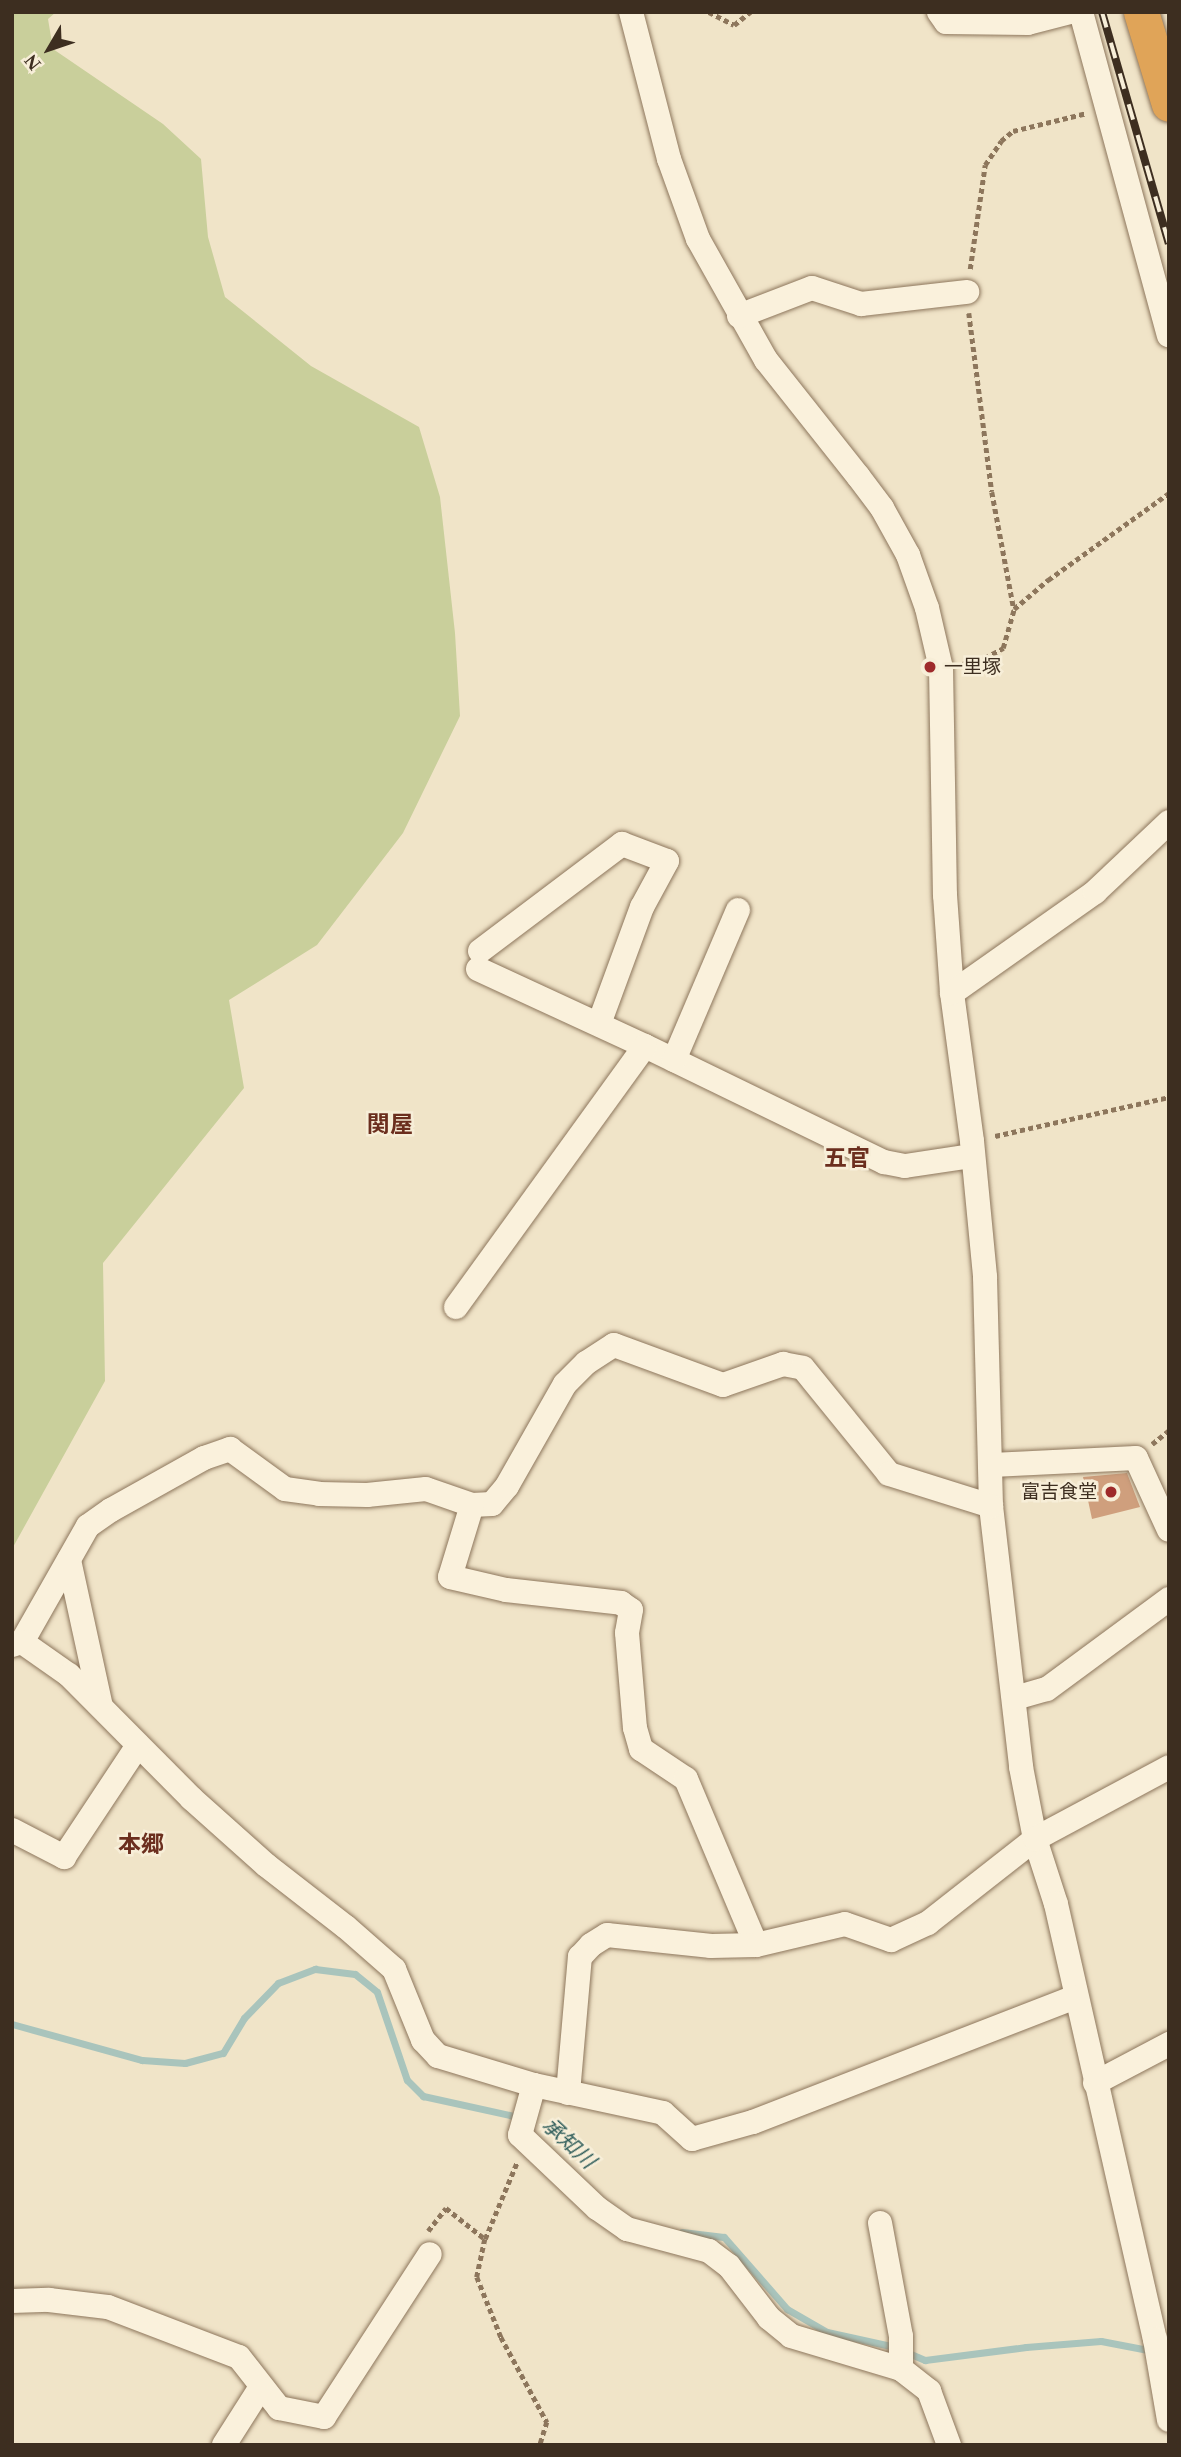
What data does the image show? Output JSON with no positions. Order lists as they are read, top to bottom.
{
  "districts": ["関屋", "五官", "本郷"],
  "water": ["承知川"],
  "places": ["一里塚", "富吉食堂"],
  "north": "bottom left"
}
